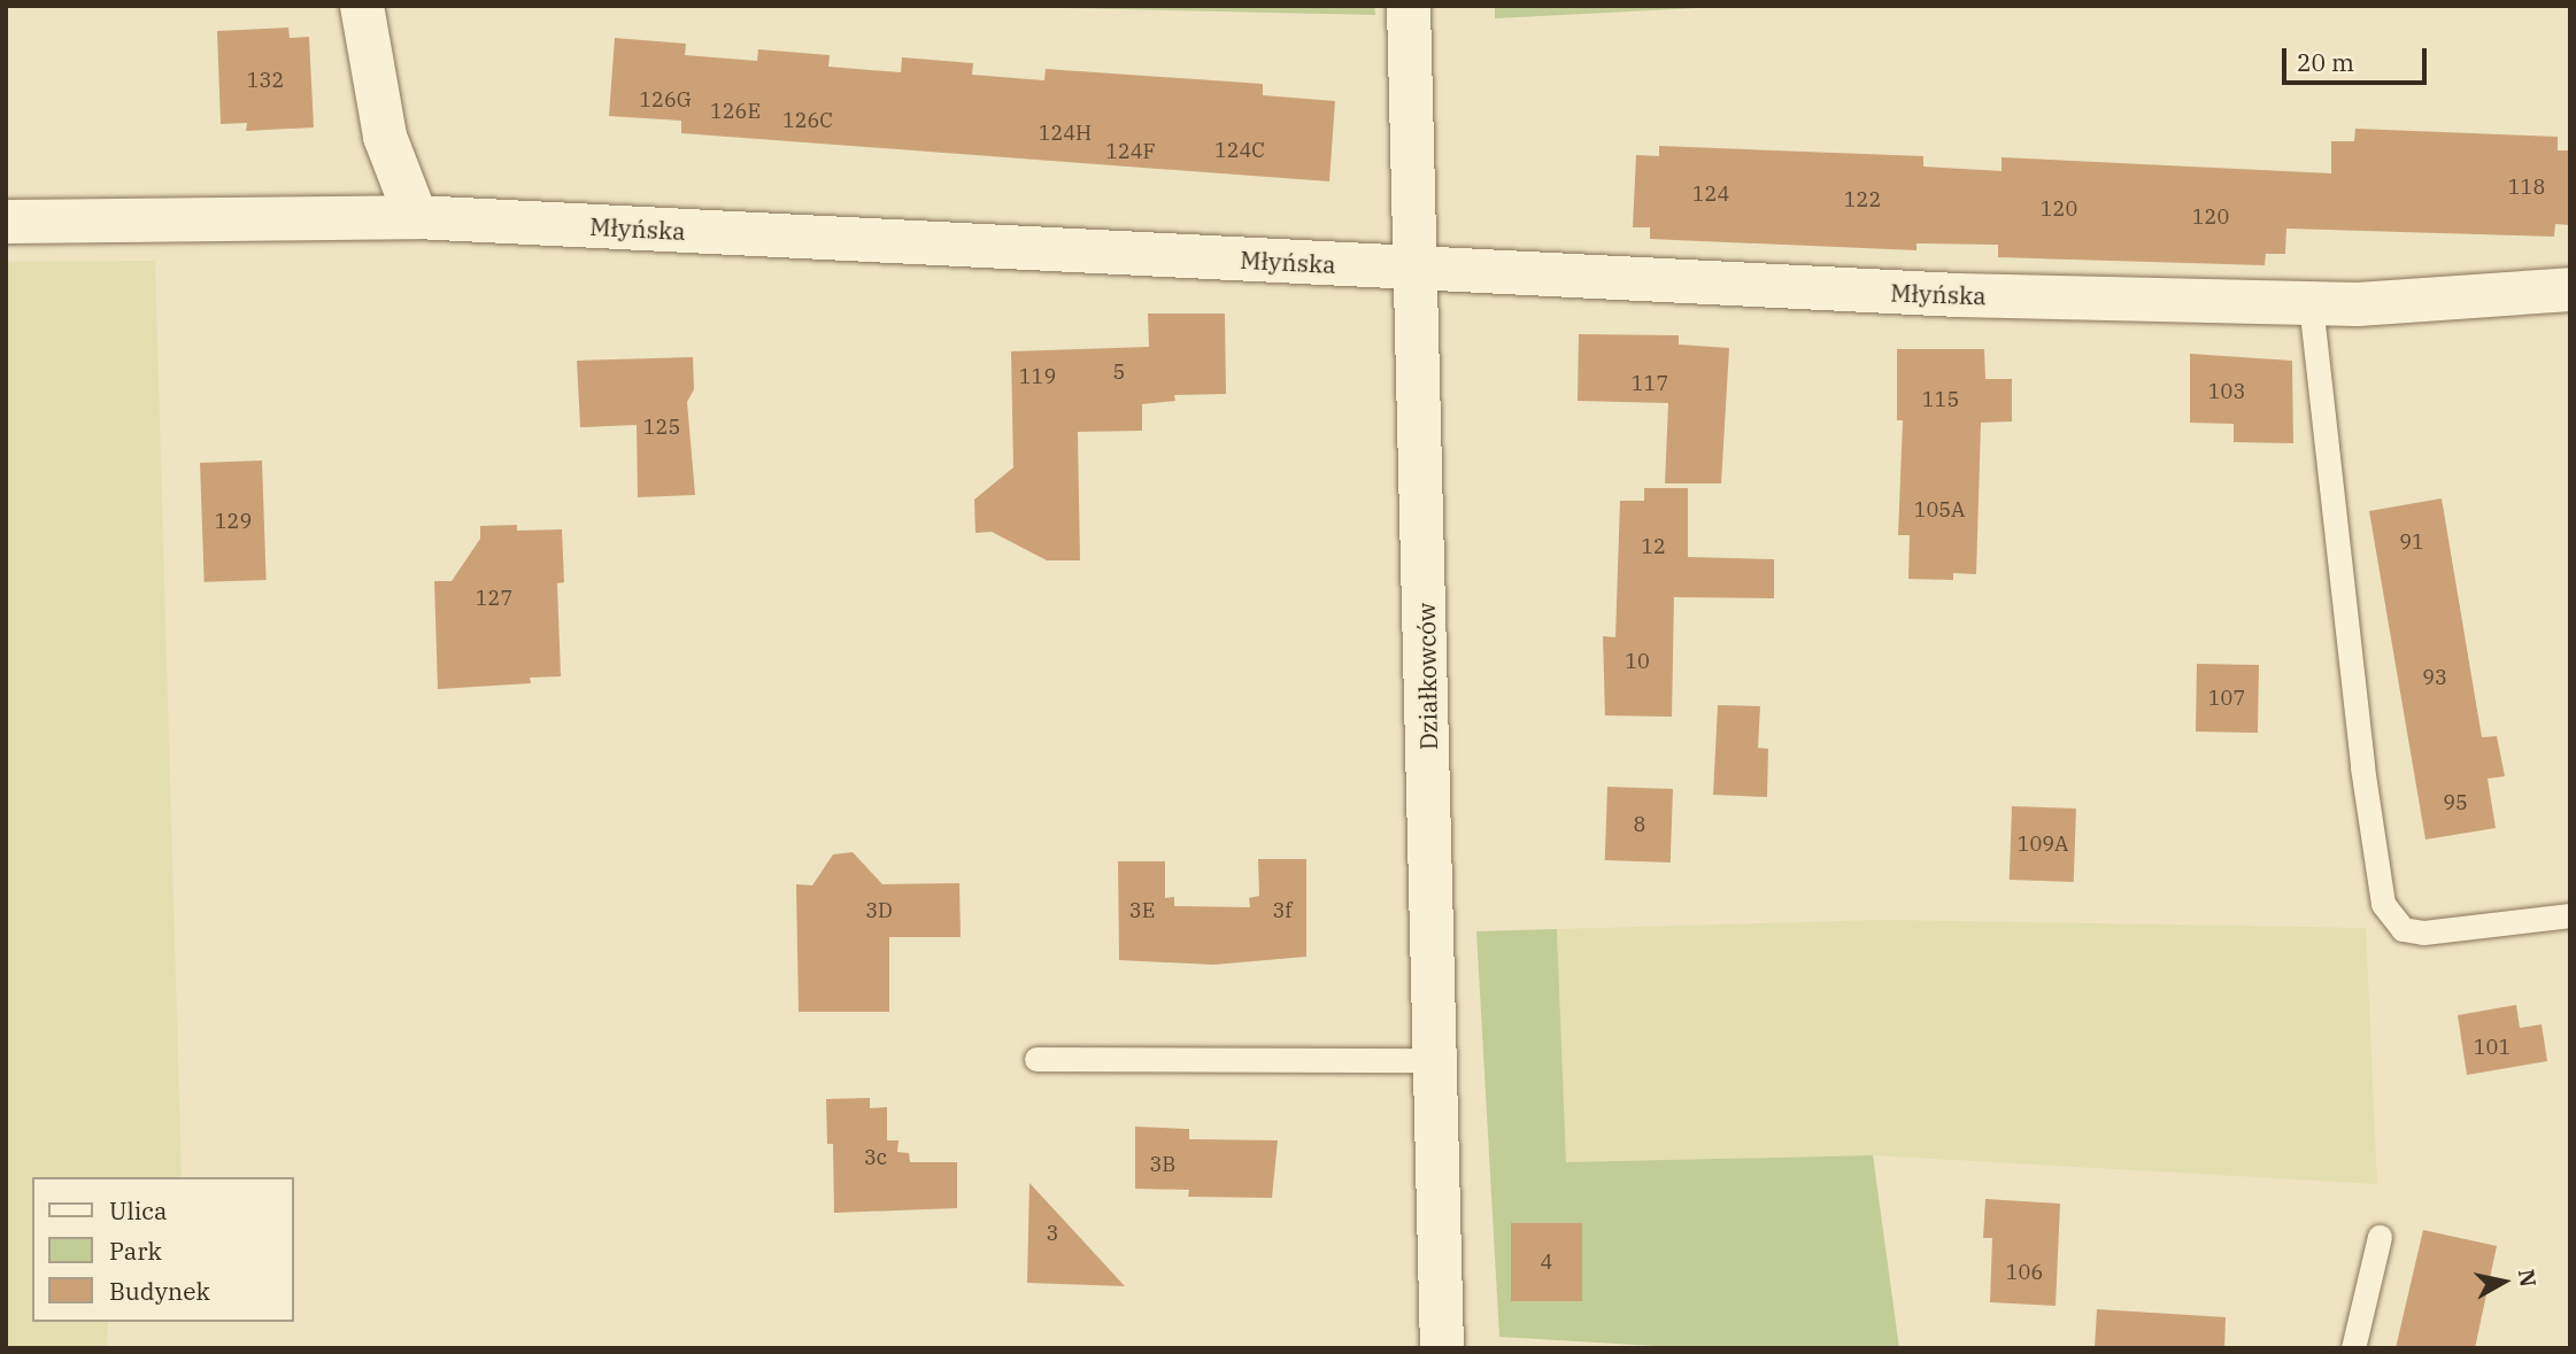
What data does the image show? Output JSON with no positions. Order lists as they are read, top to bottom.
{
  "streets": {
    "street": ["Młyńska", "Działkowców"]
  },
  "crossings": [
    ["Młyńska", "Działkowców"]
  ],
  "house_numbers": [
    "132",
    "126G",
    "126E",
    "126C",
    "124H",
    "124C",
    "124F",
    "118",
    "124",
    "122",
    "120",
    "120",
    "5",
    "119",
    "117",
    "103",
    "115",
    "125",
    "105A",
    "129",
    "91",
    "12",
    "127",
    "10",
    "93",
    "107",
    "95",
    "8",
    "109A",
    "3D",
    "3E",
    "3f",
    "101",
    "3c",
    "3B",
    "3",
    "4",
    "106"
  ],
  "legend": ["Ulica", "Park", "Budynek"],
  "scale_bar": "20 m",
  "north": "right"
}
